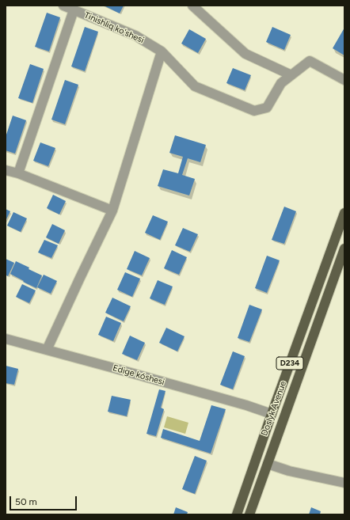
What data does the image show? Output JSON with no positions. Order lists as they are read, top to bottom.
{
  "streets": {
    "main road": ["D234", "Doslyk Avenue"],
    "street": ["Tinishliq ko'shesi", "Edige kóshesi"]
  },
  "crossings": [
    ["Edige kóshesi", "Doslyk Avenue"]
  ],
  "scale_bar": "50 m"
}
